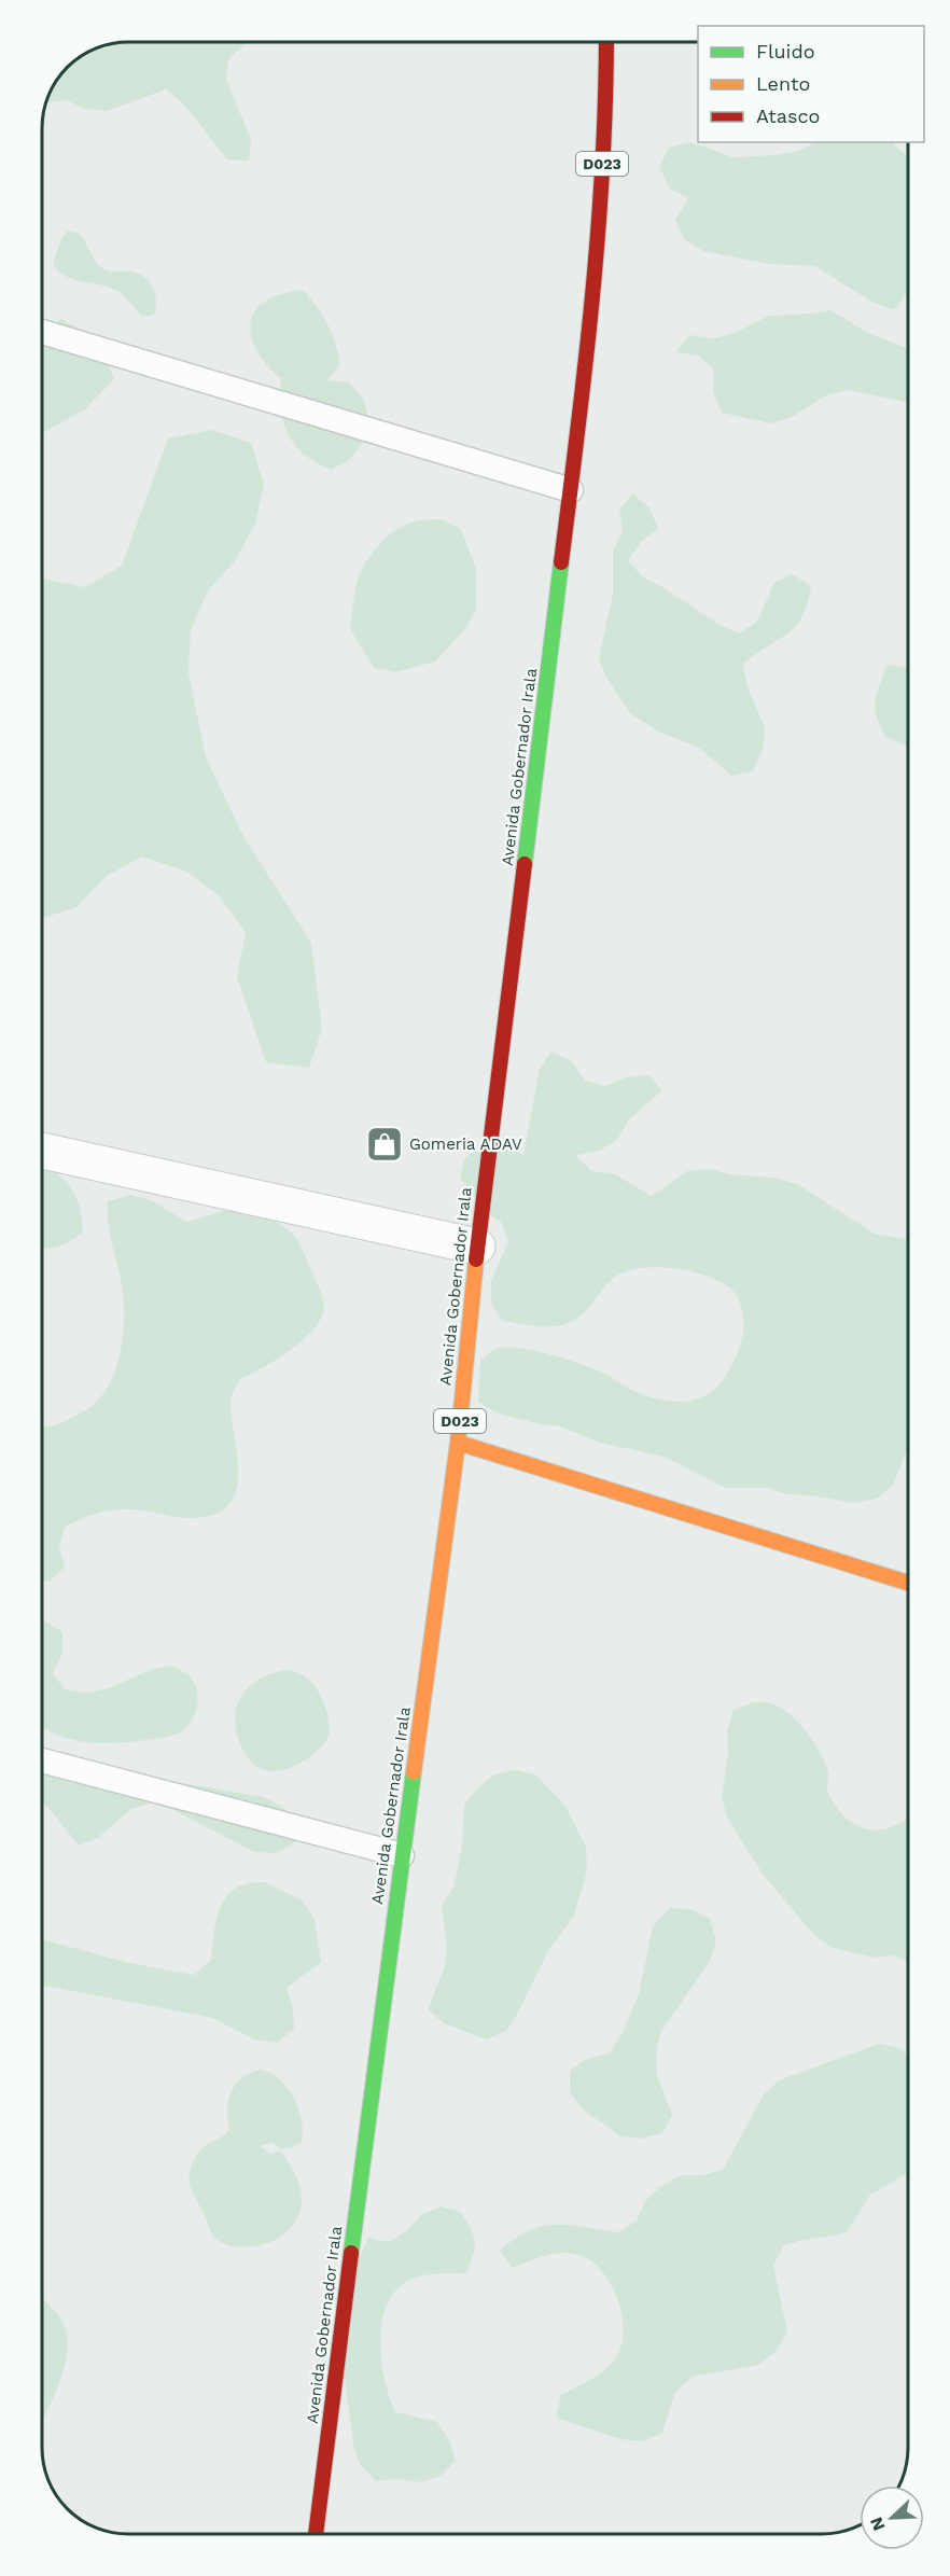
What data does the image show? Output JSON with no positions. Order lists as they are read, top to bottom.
{
  "streets": {
    "main road": ["D023", "Avenida Gobernador Irala"]
  },
  "places": {
    "shop": ["Gomeria ADAV"]
  },
  "legend": ["Fluido", "Lento", "Atasco"],
  "north": "bottom left"
}
